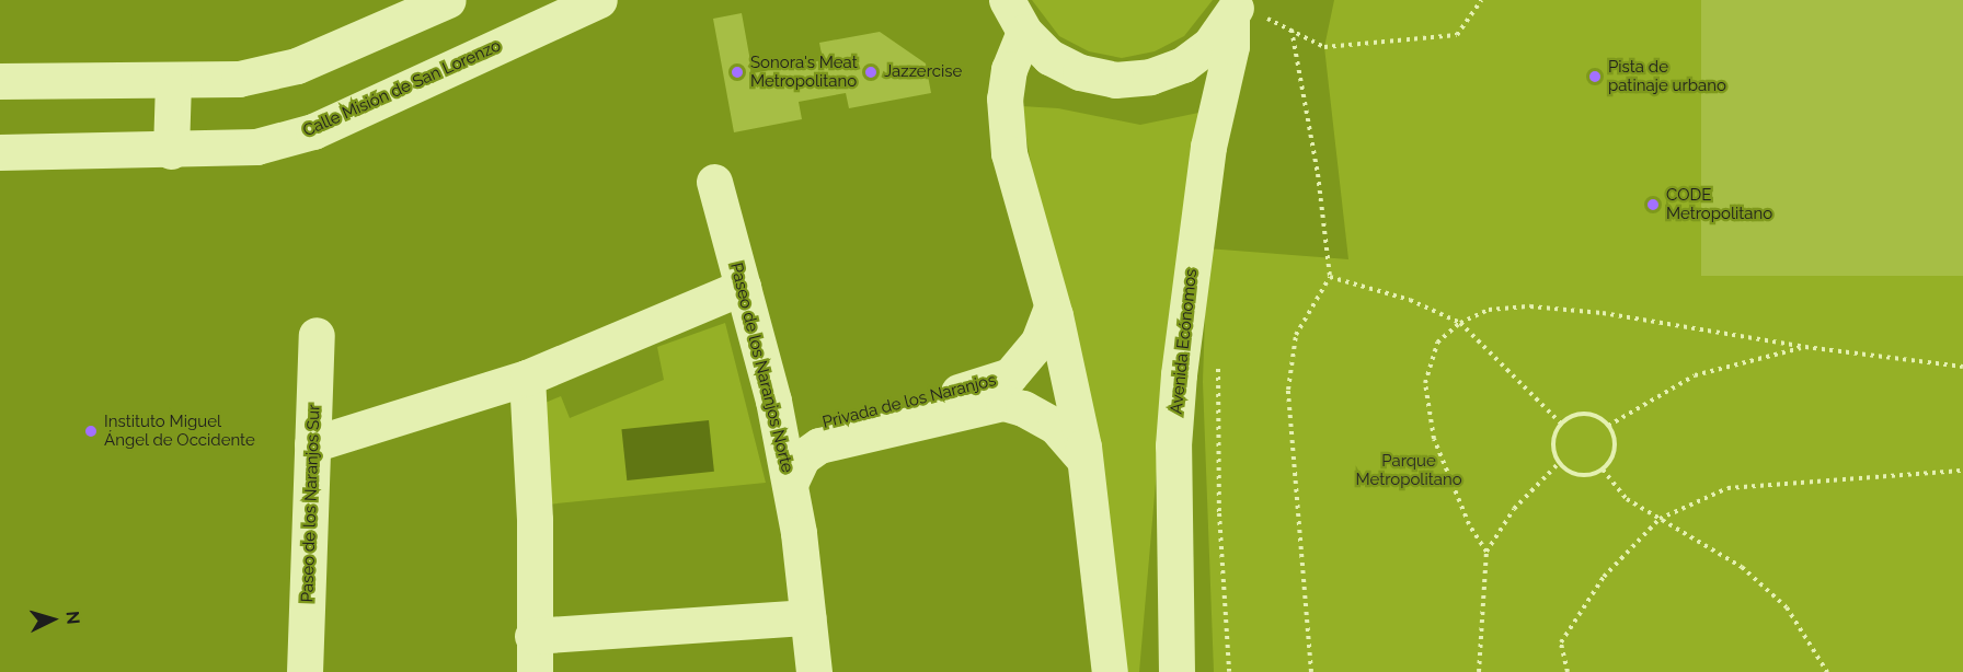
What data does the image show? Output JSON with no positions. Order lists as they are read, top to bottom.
{
  "streets": {
    "street": [
      "Calle Misión de San Lorenzo",
      "Avenida Ecónomos",
      "Paseo de los Naranjos Norte",
      "Privada de los Naranjos",
      "Paseo de los Naranjos Sur"
    ]
  },
  "crossings": [
    ["Paseo de los Naranjos Norte", "Privada de los Naranjos"]
  ],
  "parks": ["Parque Metropolitano"],
  "places": [
    "Sonora's Meat Metropolitano",
    "Jazzercise",
    "Pista de patinaje urbano",
    "CODE Metropolitano",
    "Instituto Miguel Ángel de Occidente"
  ],
  "north": "right"
}
